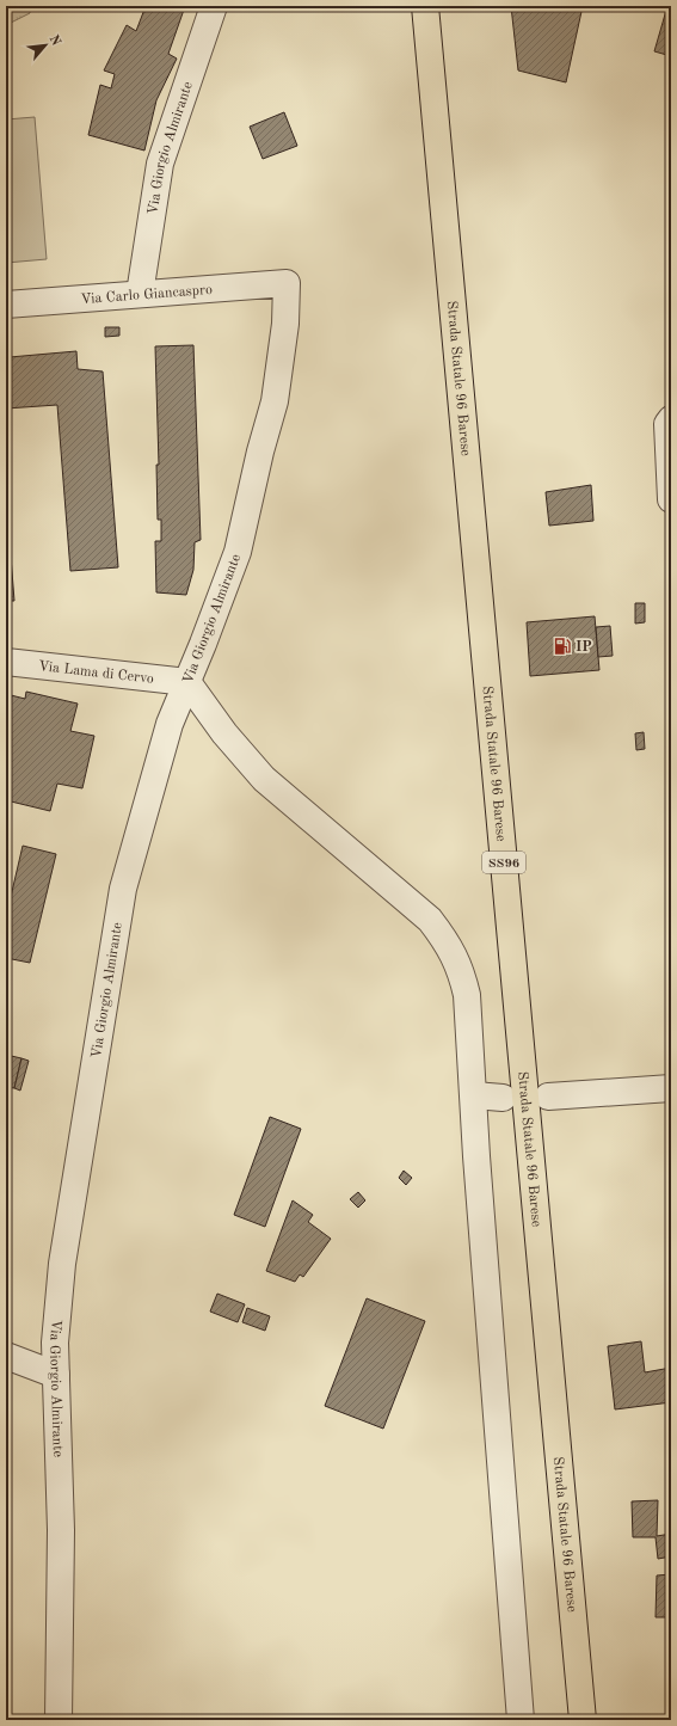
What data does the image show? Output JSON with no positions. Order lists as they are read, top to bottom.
{
  "streets": {
    "main road": ["Strada Statale 96 Barese", "SS96"],
    "street": ["Via Giorgio Almirante", "Via Carlo Giancaspro", "Via Lama di Cervo"]
  },
  "crossings": [
    ["Via Giorgio Almirante", "Via Carlo Giancaspro"],
    ["Via Giorgio Almirante", "Via Lama di Cervo"]
  ],
  "places": {
    "fuel station": ["IP"]
  },
  "north": "top right"
}
